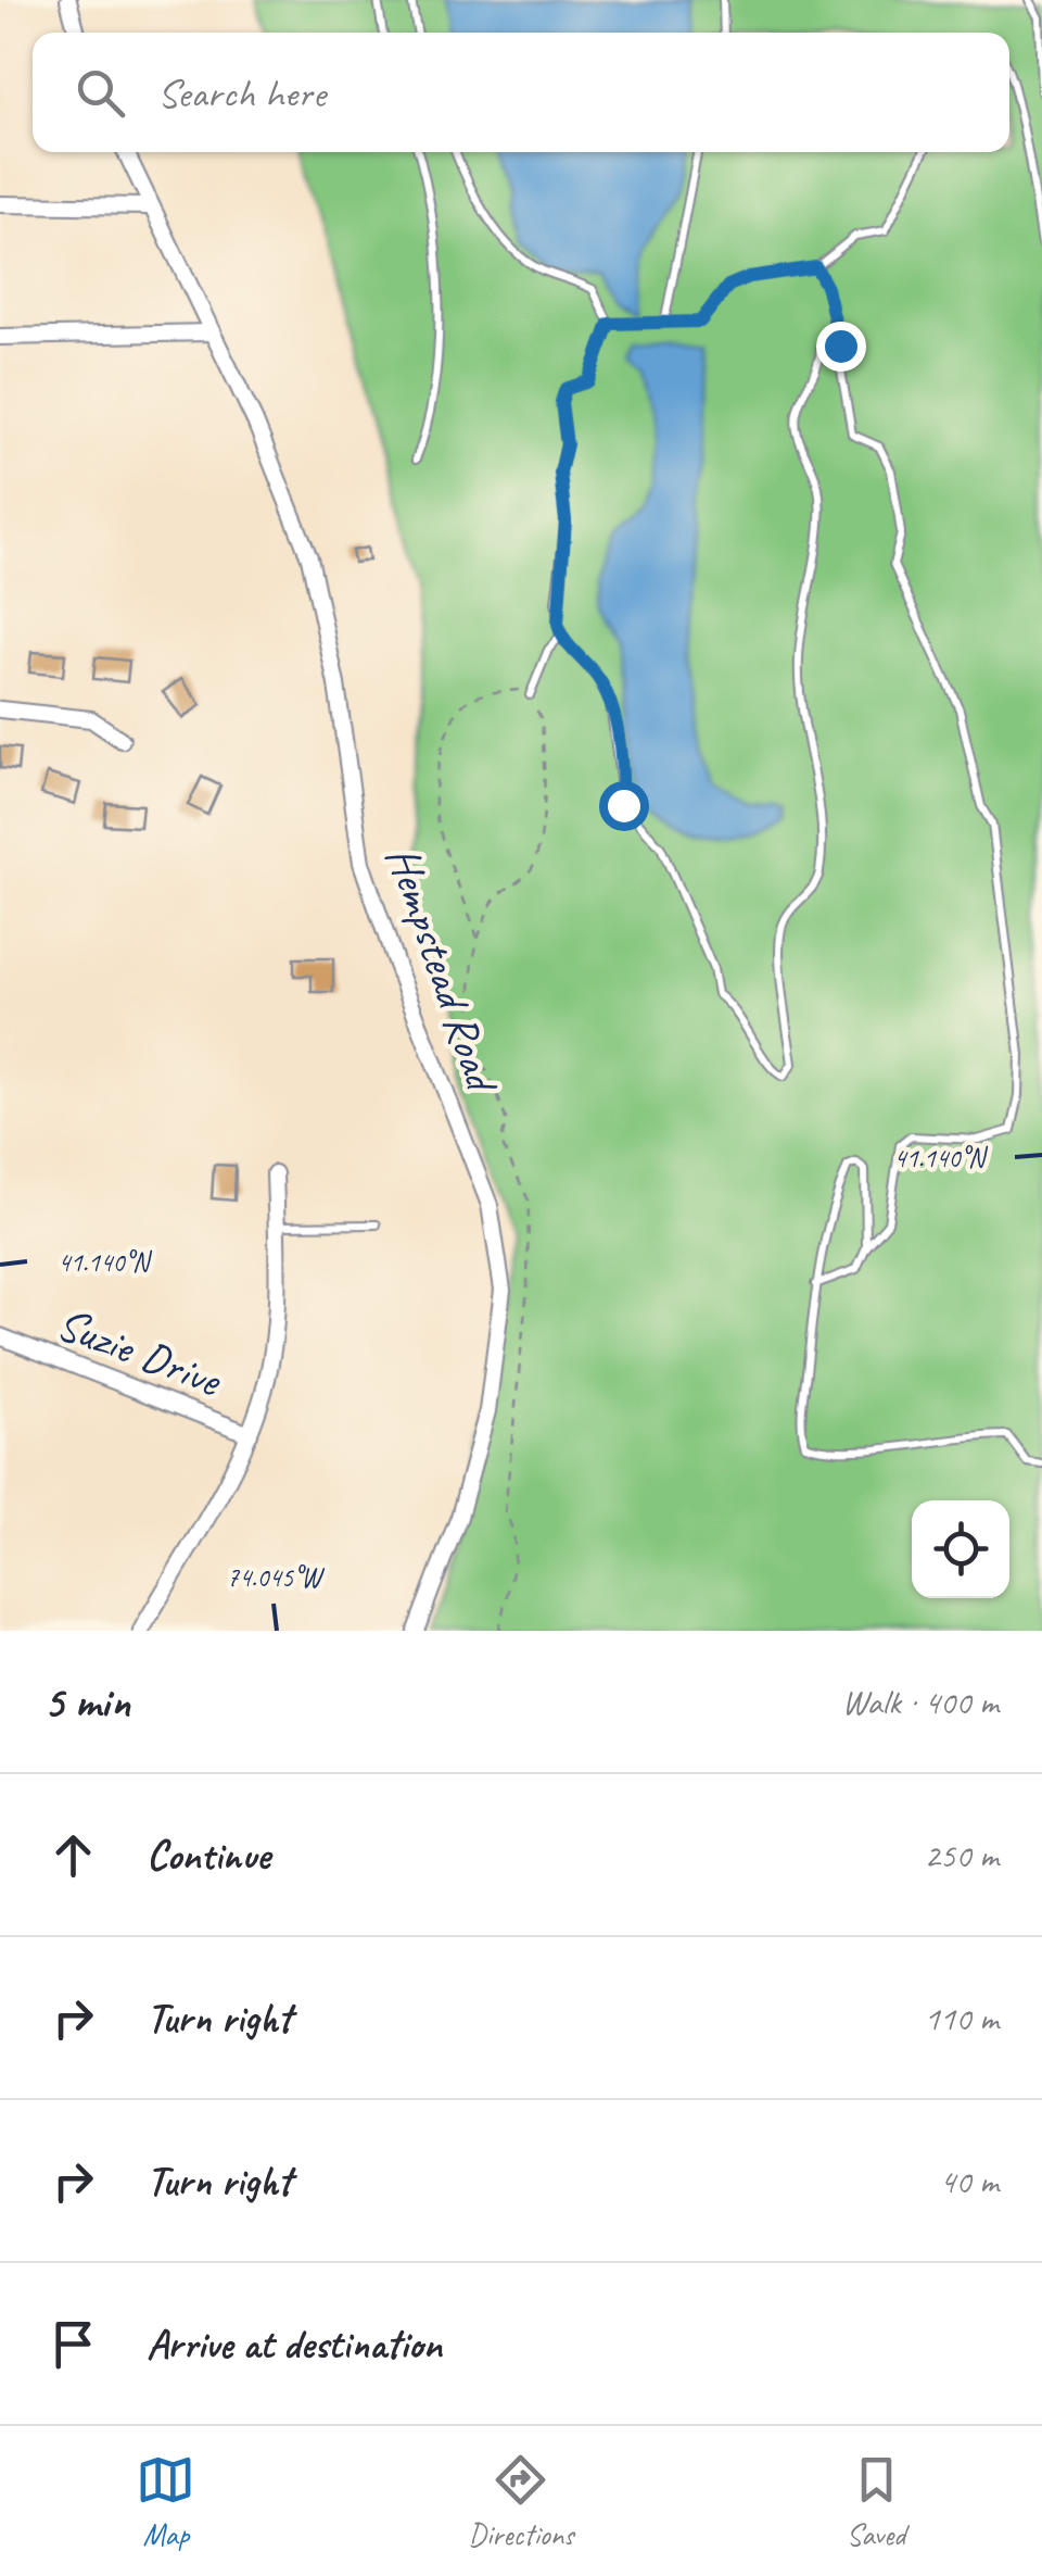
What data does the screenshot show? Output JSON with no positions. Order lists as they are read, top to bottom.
{
  "streets": {
    "street": ["Hempstead Road", "Suzie Drive"]
  },
  "page": {
    "search": "Search here",
    "heading": ["5 min", "Walk · 400 m"],
    "list": [
      ["Continue", "250 m"],
      ["Turn right", "110 m"],
      ["Turn right", "40 m"],
      "Arrive at destination"
    ],
    "nav": ["Map", "Directions", "Saved"]
  },
  "coordinates": ["41.140°N", "74.045°W"]
}
